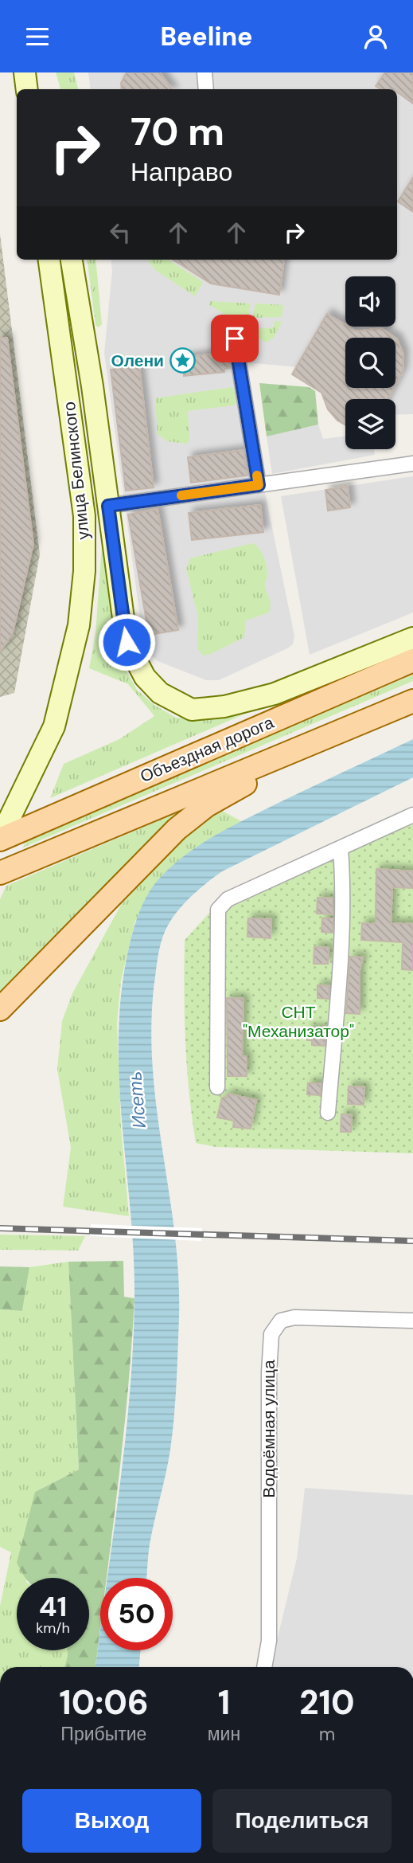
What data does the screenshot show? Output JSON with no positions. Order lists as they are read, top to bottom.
{
  "streets": {
    "main road": ["улица Белинского", "Объездная дорога"],
    "street": ["Водоёмная улица"]
  },
  "crossings": [
    ["улица Белинского", "Объездная дорога"]
  ],
  "water": ["Исеть"],
  "parks": ["СНТ \"Механизатор\""],
  "places": {
    "place": ["Олени"]
  },
  "page": {
    "header": "Beeline",
    "turn": ["70 m", "Направо"],
    "speed": "41 km/h",
    "limit": "50",
    "eta": [
      "10:06",
      "Прибытие",
      "1",
      "мин",
      "210",
      "m"
    ],
    "buttons": ["Выход", "Поделиться"]
  }
}
